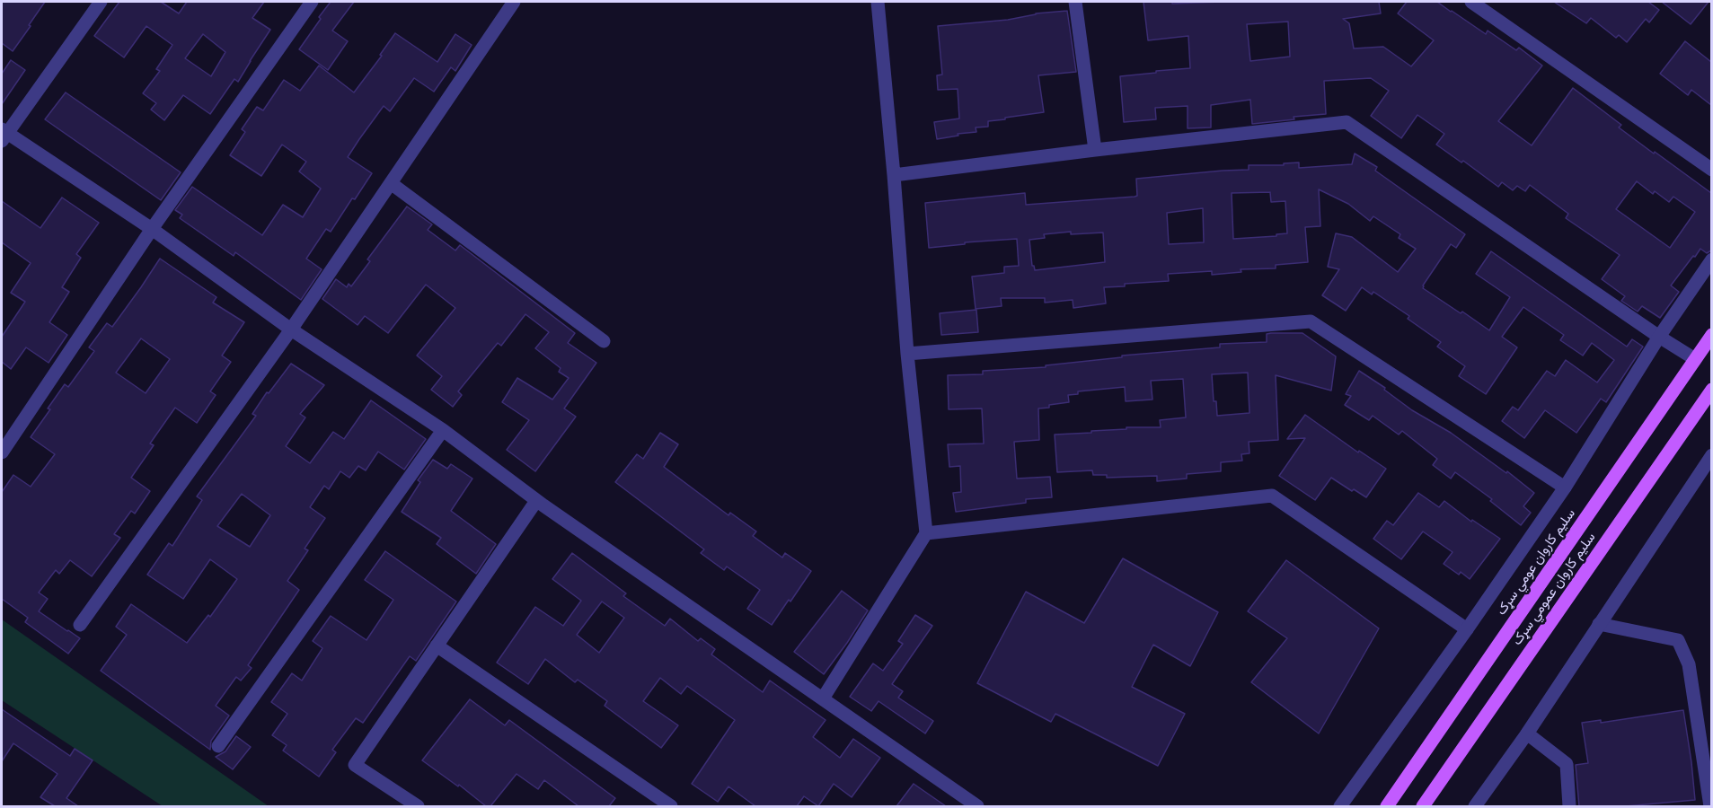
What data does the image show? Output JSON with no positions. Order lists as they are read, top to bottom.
{
  "streets": {
    "main road": ["سلیم کاروان عومي سړک", "سلیم کاروان عمومي سړک"]
  }
}
